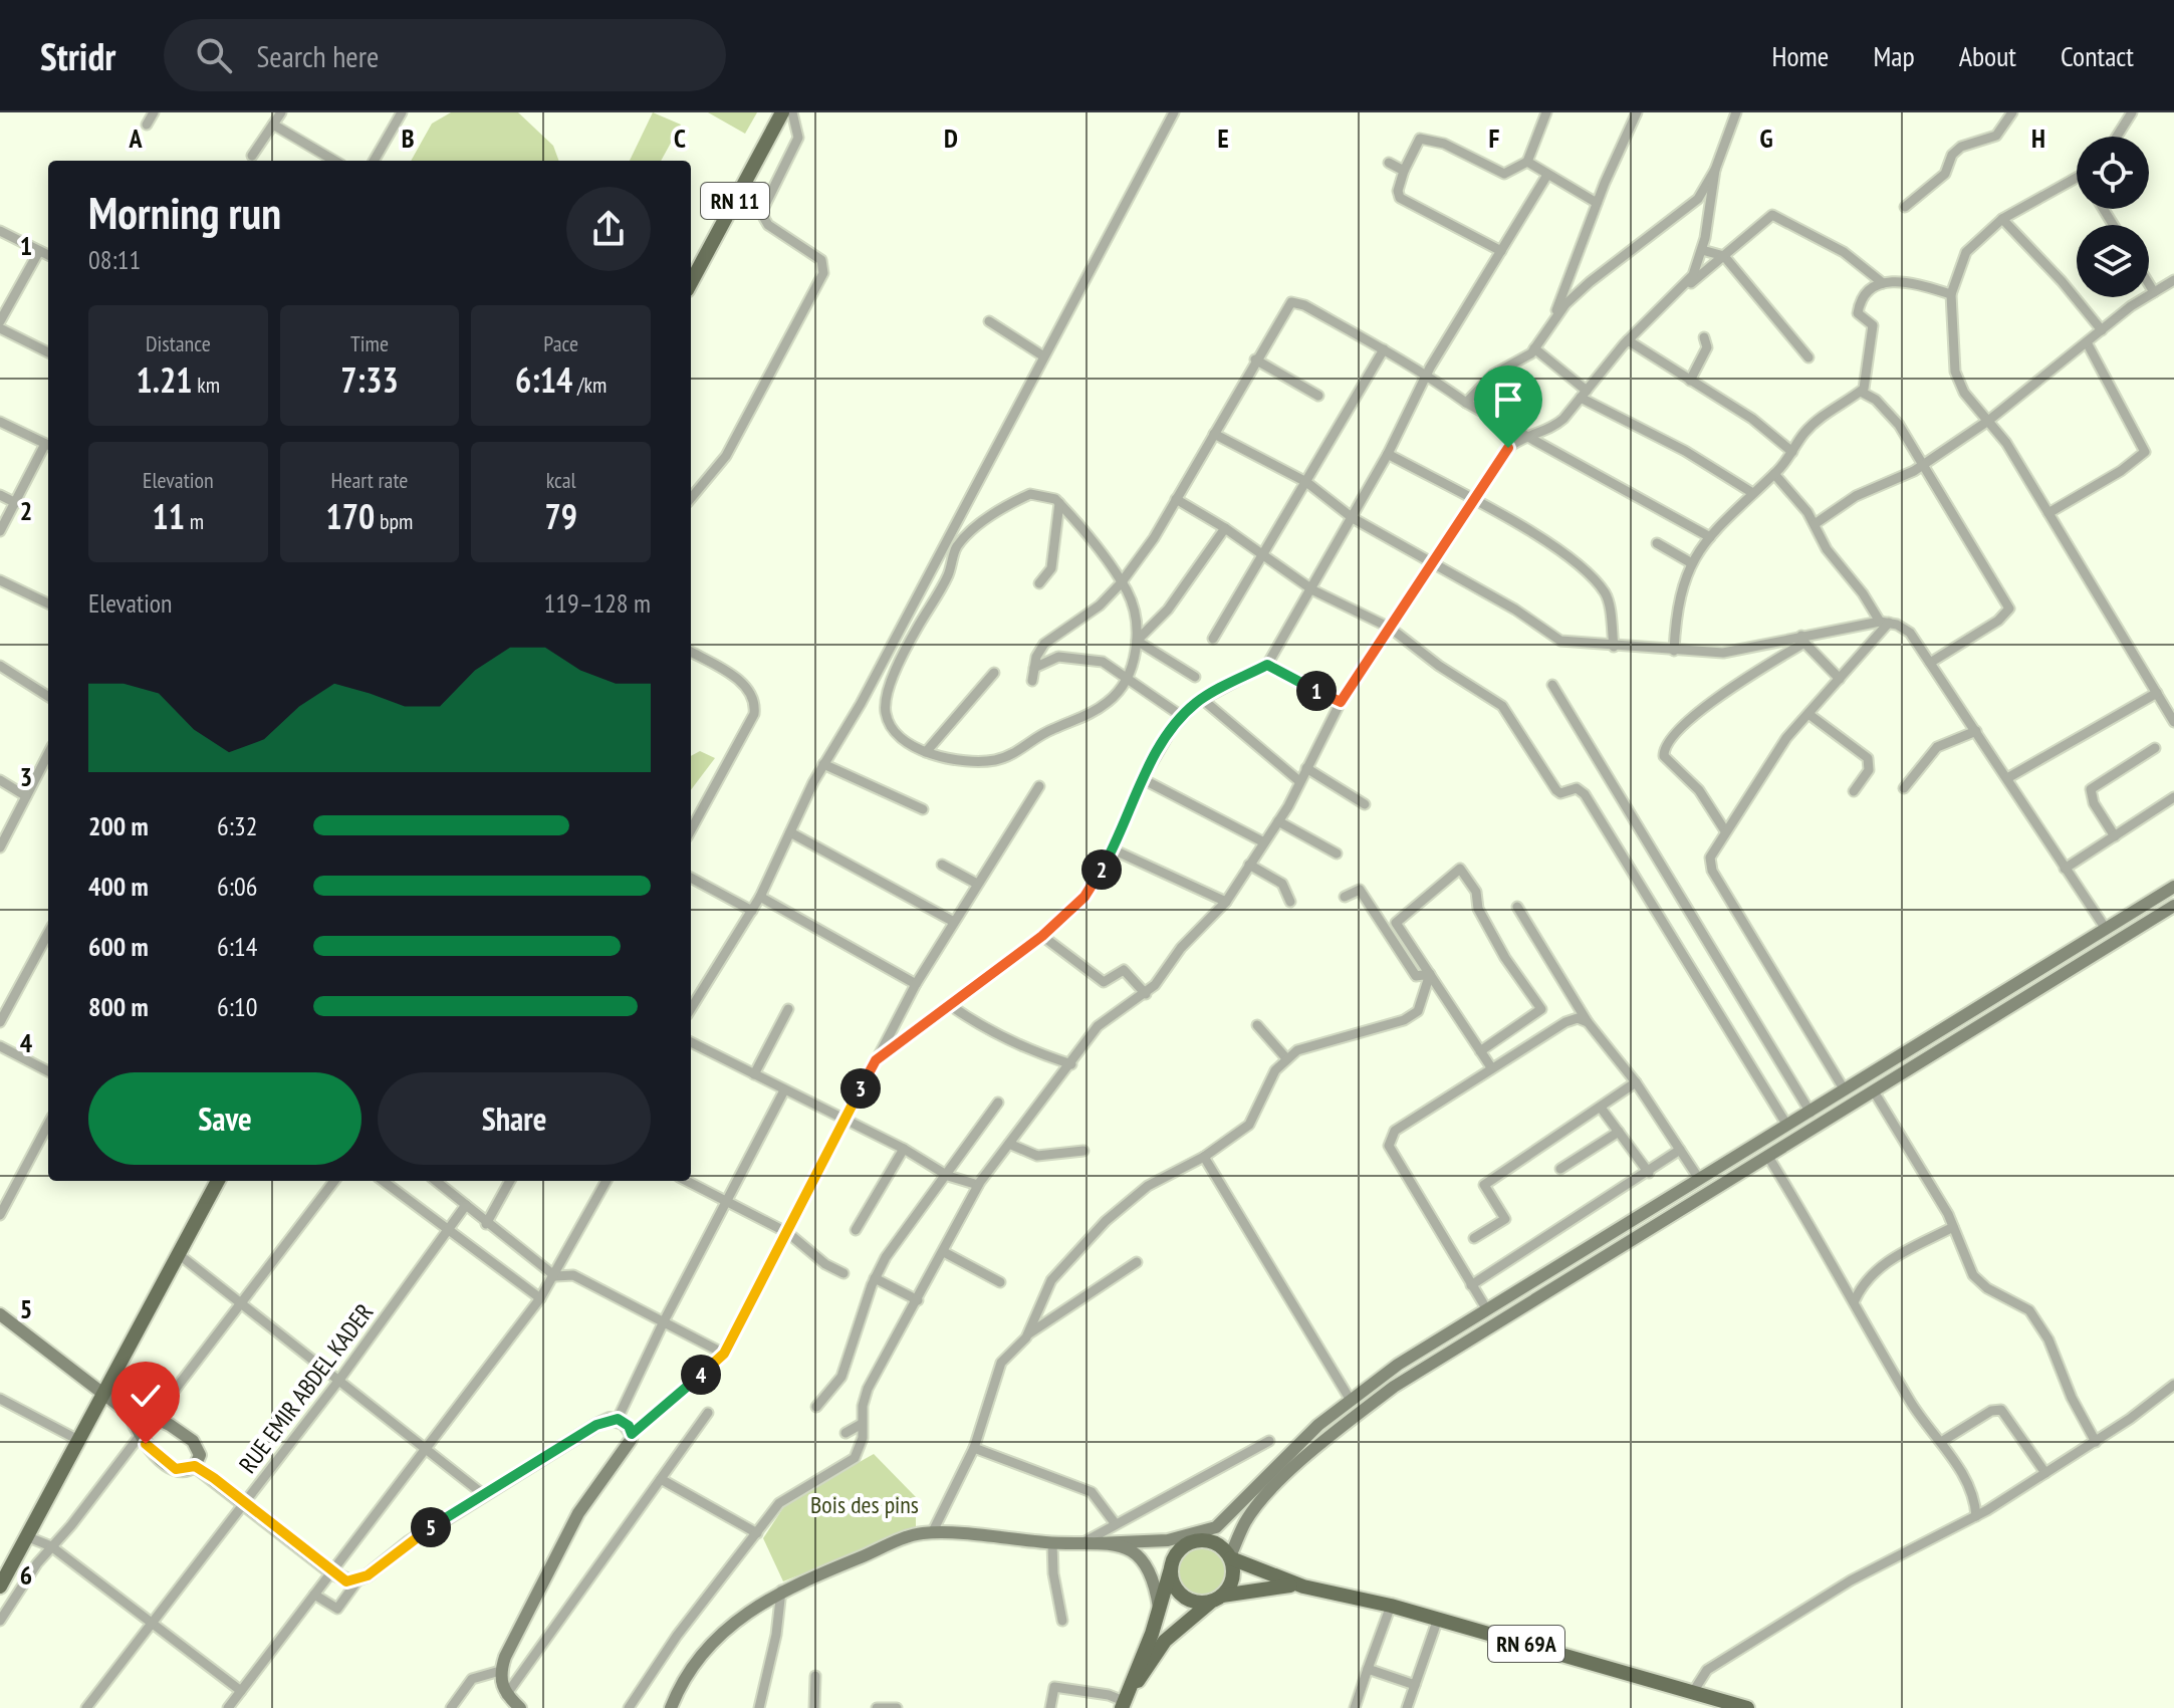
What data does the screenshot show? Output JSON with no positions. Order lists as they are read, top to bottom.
{
  "streets": {
    "main road": ["RN 11", "RN 69A"],
    "street": ["RUE EMIR ABDEL KADER"]
  },
  "parks": ["Bois des pins"],
  "page": {
    "header": "Stridr",
    "search": "Search here",
    "nav": [
      "Home",
      "Map",
      "About",
      "Contact"
    ],
    "heading": ["Morning run", "08:11"],
    "stats": [
      ["Distance", "1.21 km"],
      ["Time", "7:33"],
      ["Pace", "6:14 /km"],
      ["Elevation", "11 m"],
      ["Heart rate", "170 bpm"],
      ["kcal", "79"]
    ],
    "chart": ["Elevation", "119–128 m"],
    "pins": [
      "1",
      "2",
      "3",
      "4",
      "5"
    ],
    "list": [
      {
        "name": "200 m",
        "note": "6:32"
      },
      {
        "name": "400 m",
        "note": "6:06"
      },
      {
        "name": "600 m",
        "note": "6:14"
      },
      {
        "name": "800 m",
        "note": "6:10"
      }
    ],
    "buttons": ["Save", "Share"]
  },
  "grid": {
    "columns": [
      "A",
      "B",
      "C",
      "D",
      "E",
      "F",
      "G",
      "H"
    ],
    "rows": [
      "1",
      "2",
      "3",
      "4",
      "5",
      "6"
    ]
  }
}
